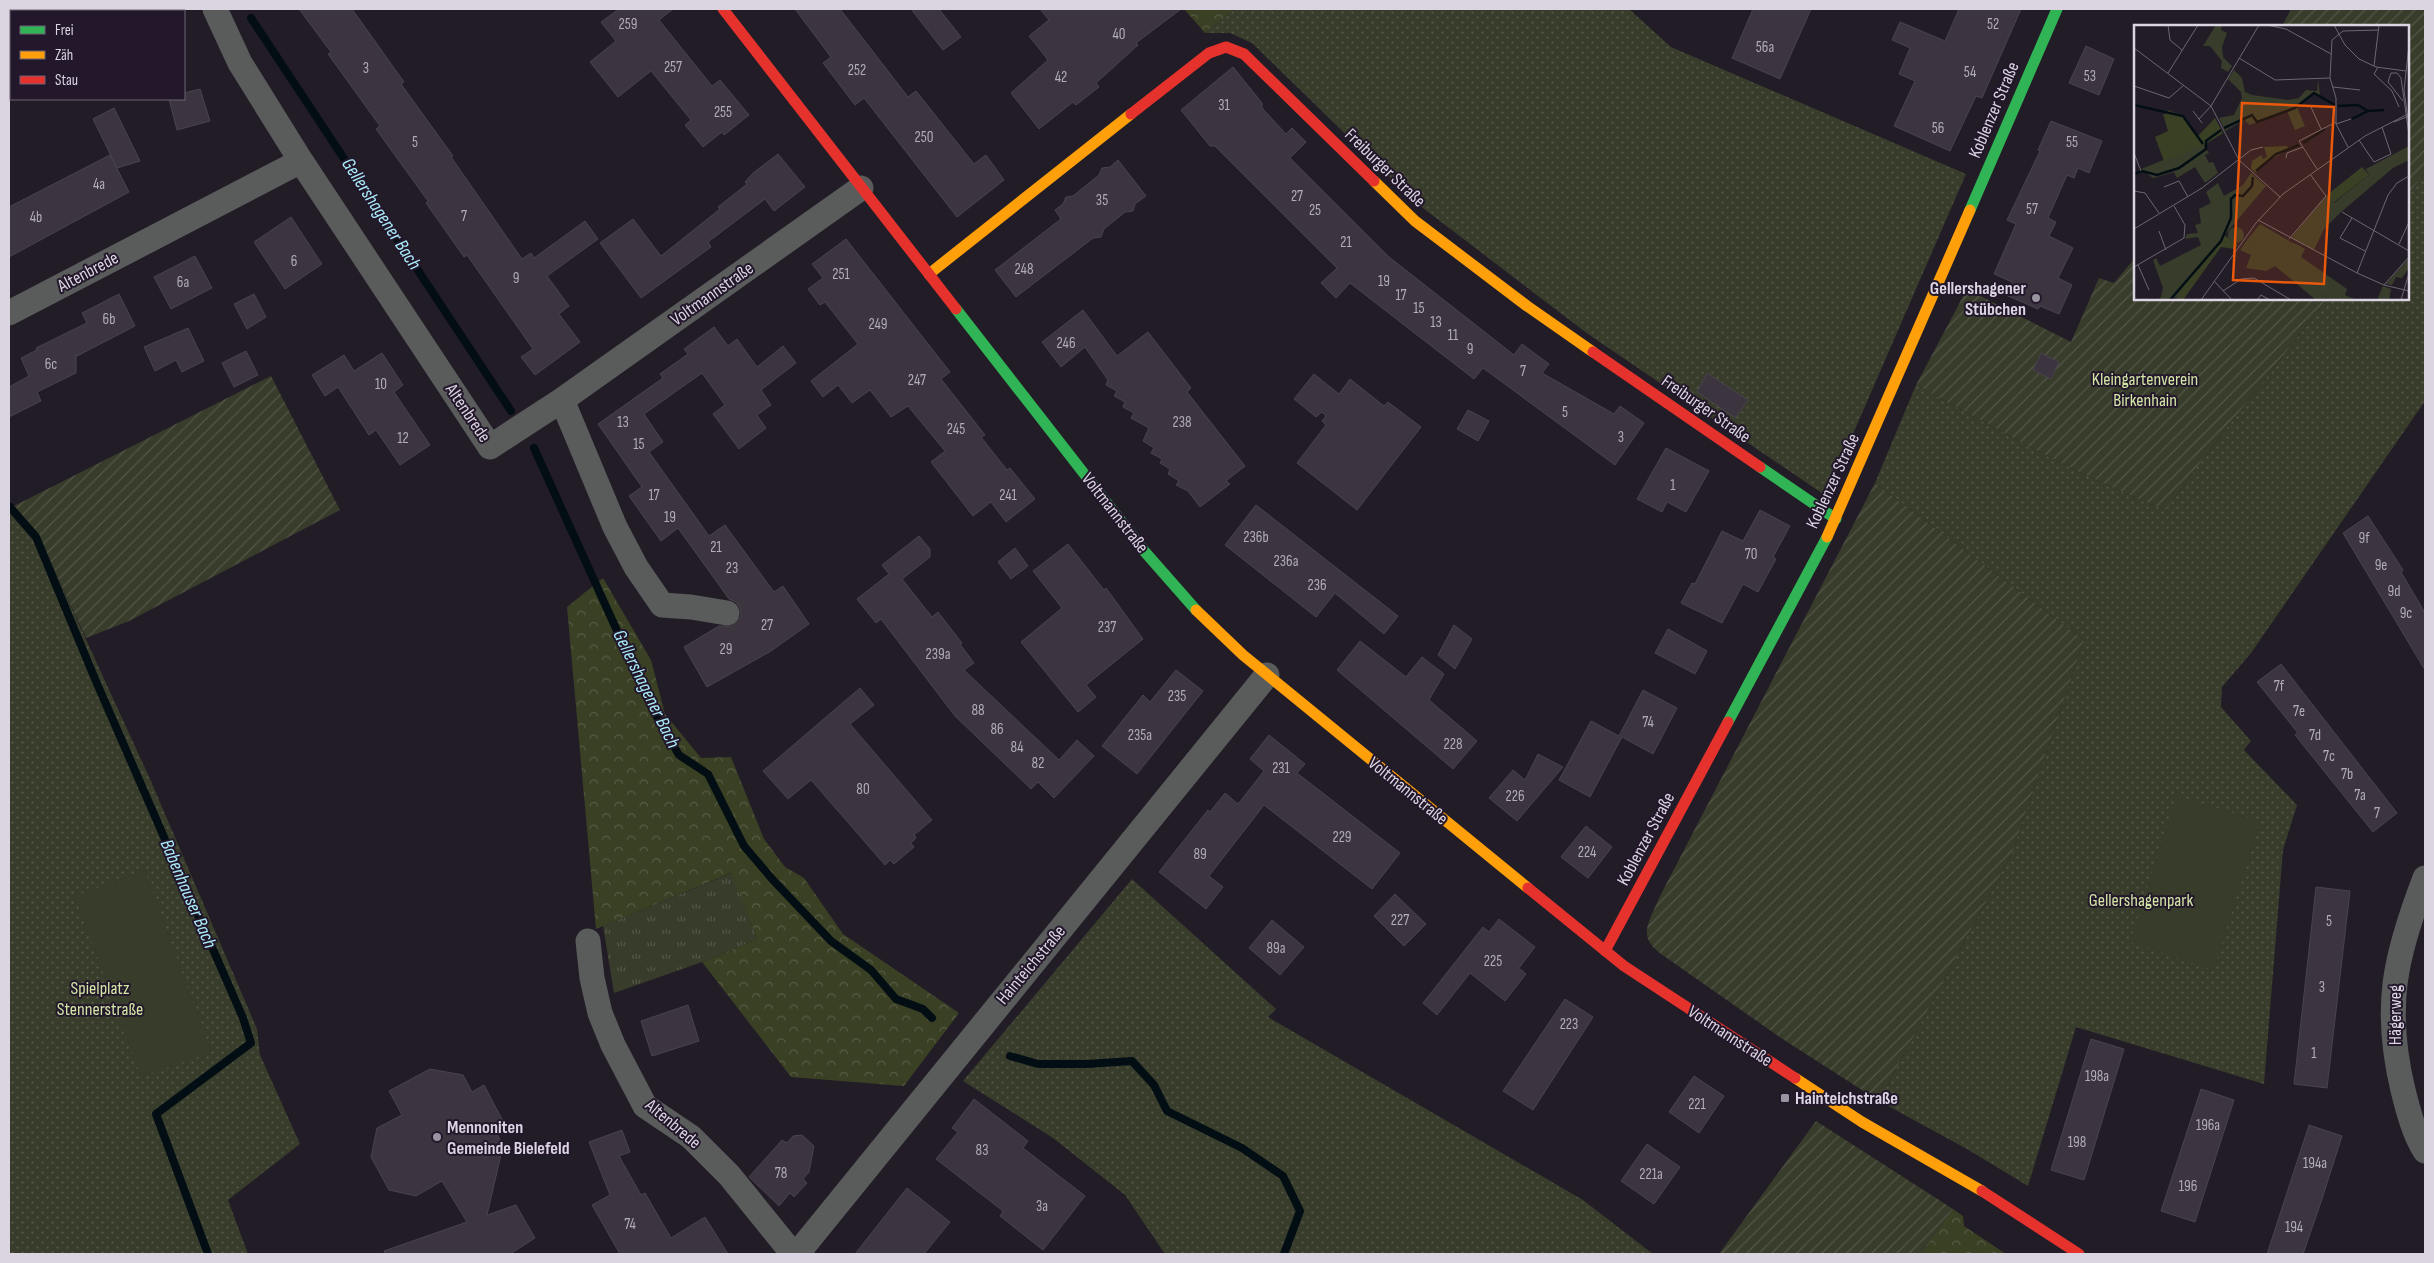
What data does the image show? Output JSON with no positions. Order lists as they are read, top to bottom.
{
  "streets": {
    "street": [
      "Koblenzer Straße",
      "Freiburger Straße",
      "Altenbrede",
      "Voltmannstraße",
      "Hainteichstraße",
      "Hägerweg"
    ]
  },
  "crossings": [
    ["Koblenzer Straße", "Freiburger Straße"],
    ["Koblenzer Straße", "Voltmannstraße"],
    ["Freiburger Straße", "Voltmannstraße"],
    ["Altenbrede", "Voltmannstraße"],
    ["Altenbrede", "Hainteichstraße"],
    ["Voltmannstraße", "Hainteichstraße"]
  ],
  "water": ["Gellershagener Bach", "Babenhauser Bach"],
  "parks": ["Kleingartenverein Birkenhain", "Gellershagenpark", "Spielplatz Stennerstraße"],
  "places": {
    "other": ["Gellershagener Stübchen", "Mennoniten Gemeinde Bielefeld"],
    "transit": ["Hainteichstraße"]
  },
  "house_numbers": [
    "259",
    "52",
    "40",
    "56a",
    "257",
    "3",
    "252",
    "54",
    "53",
    "42",
    "31",
    "255",
    "56",
    "250",
    "5",
    "55",
    "4a",
    "27",
    "35",
    "57",
    "25",
    "7",
    "4b",
    "21",
    "6",
    "248",
    "251",
    "9",
    "19",
    "6a",
    "17",
    "15",
    "6b",
    "13",
    "249",
    "11",
    "246",
    "9",
    "6c",
    "7",
    "247",
    "10",
    "5",
    "13",
    "238",
    "245",
    "3",
    "12",
    "15",
    "1",
    "17",
    "241",
    "19",
    "236b",
    "9f",
    "21",
    "70",
    "236a",
    "9e",
    "23",
    "236",
    "9d",
    "9c",
    "27",
    "237",
    "29",
    "239a",
    "7f",
    "235",
    "88",
    "7e",
    "74",
    "86",
    "235a",
    "7d",
    "228",
    "84",
    "7c",
    "82",
    "231",
    "7b",
    "80",
    "7a",
    "226",
    "7",
    "229",
    "224",
    "89",
    "227",
    "5",
    "89a",
    "225",
    "3",
    "223",
    "1",
    "198a",
    "221",
    "196a",
    "198",
    "83",
    "194a",
    "78",
    "221a",
    "196",
    "3a",
    "74",
    "194"
  ],
  "legend": ["Frei", "Zäh", "Stau"]
}
